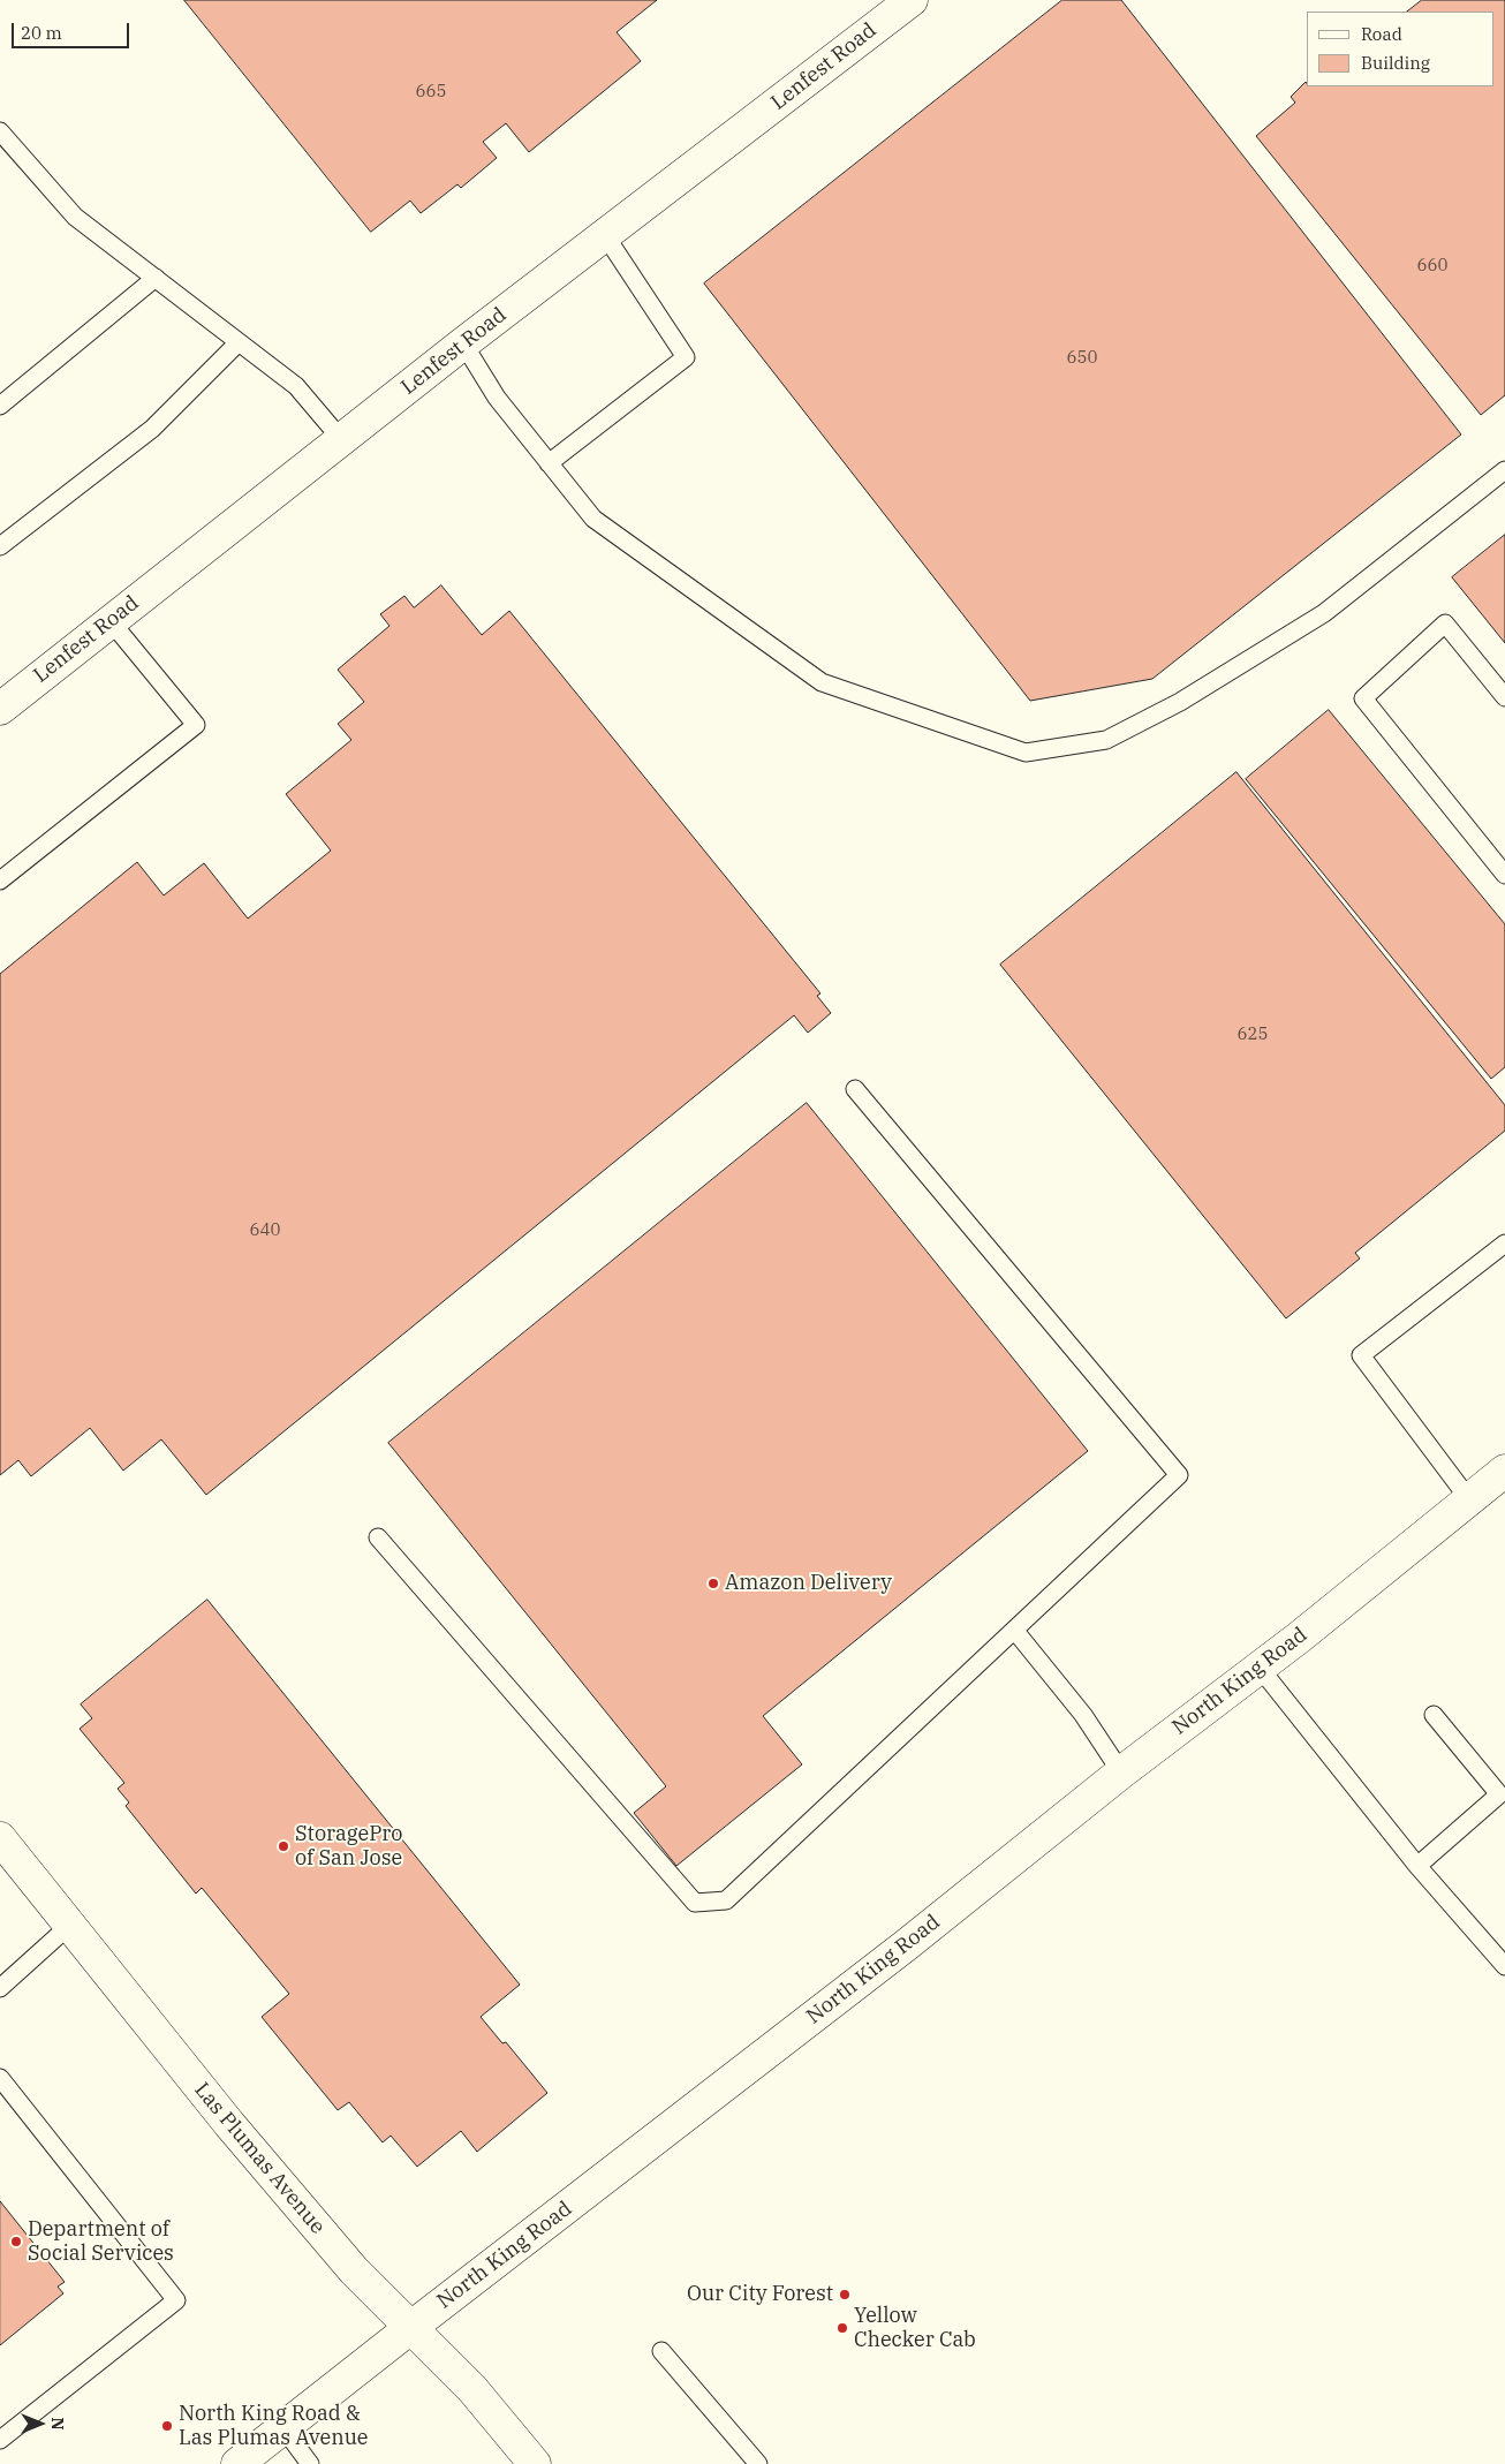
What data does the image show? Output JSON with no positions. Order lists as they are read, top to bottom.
{
  "streets": {
    "street": ["Lenfest Road", "North King Road", "Las Plumas Avenue"]
  },
  "crossings": [
    ["North King Road", "Las Plumas Avenue"]
  ],
  "places": [
    "Amazon Delivery",
    "StoragePro of San Jose",
    "Department of Social Services",
    "Our City Forest",
    "Yellow Checker Cab",
    "North King Road & Las Plumas Avenue"
  ],
  "house_numbers": [
    "665",
    "660",
    "650",
    "625",
    "640"
  ],
  "legend": ["Road", "Building"],
  "scale_bar": "20 m",
  "north": "right"
}
